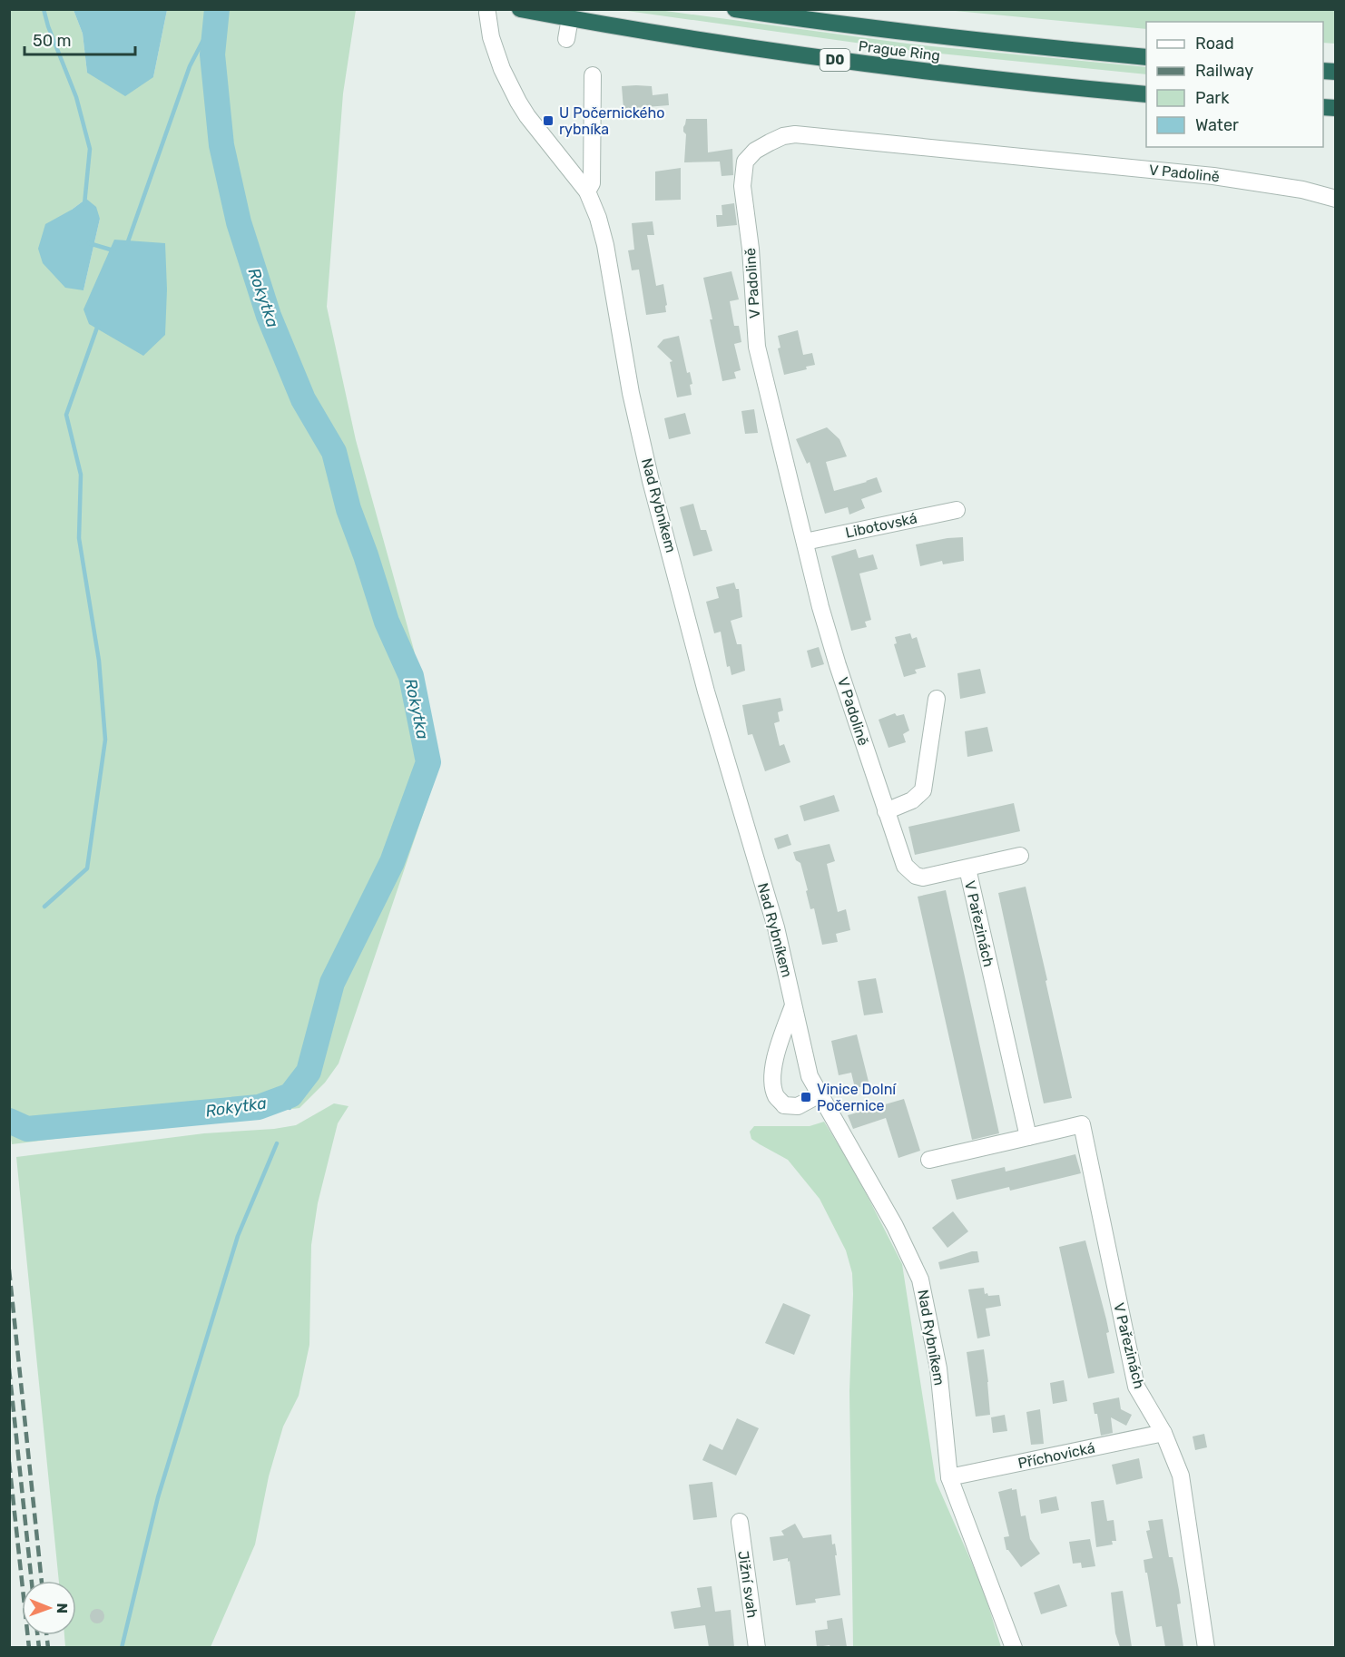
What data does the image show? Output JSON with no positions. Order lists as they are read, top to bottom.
{
  "streets": {
    "highway": ["Prague Ring", "D0"],
    "street": [
      "V Padolině",
      "Nad Rybníkem",
      "Libotovská",
      "V Pařezinách",
      "Příchovická",
      "Jižní svah"
    ]
  },
  "crossings": [
    ["V Padolině", "Libotovská"],
    ["V Padolině", "V Pařezinách"],
    ["Nad Rybníkem", "Příchovická"],
    ["V Pařezinách", "Příchovická"]
  ],
  "water": ["Rokytka"],
  "places": {
    "transit": ["U Počernického rybníka", "Vinice Dolní Počernice"]
  },
  "legend": [
    "Road",
    "Railway",
    "Park",
    "Water"
  ],
  "scale_bar": "50 m",
  "north": "right"
}
